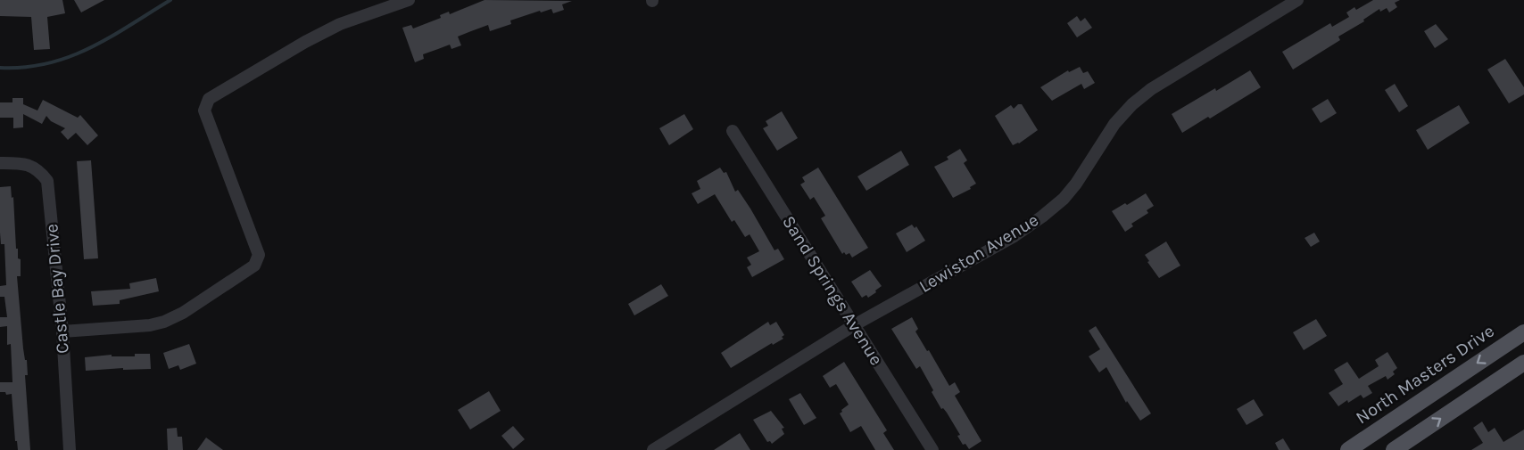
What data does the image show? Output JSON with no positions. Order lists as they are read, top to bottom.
{
  "streets": {
    "main road": ["North Masters Drive"],
    "street": ["Lewiston Avenue", "Castle Bay Drive", "Sand Springs Avenue"]
  },
  "crossings": [
    ["Lewiston Avenue", "Sand Springs Avenue"]
  ]
}
